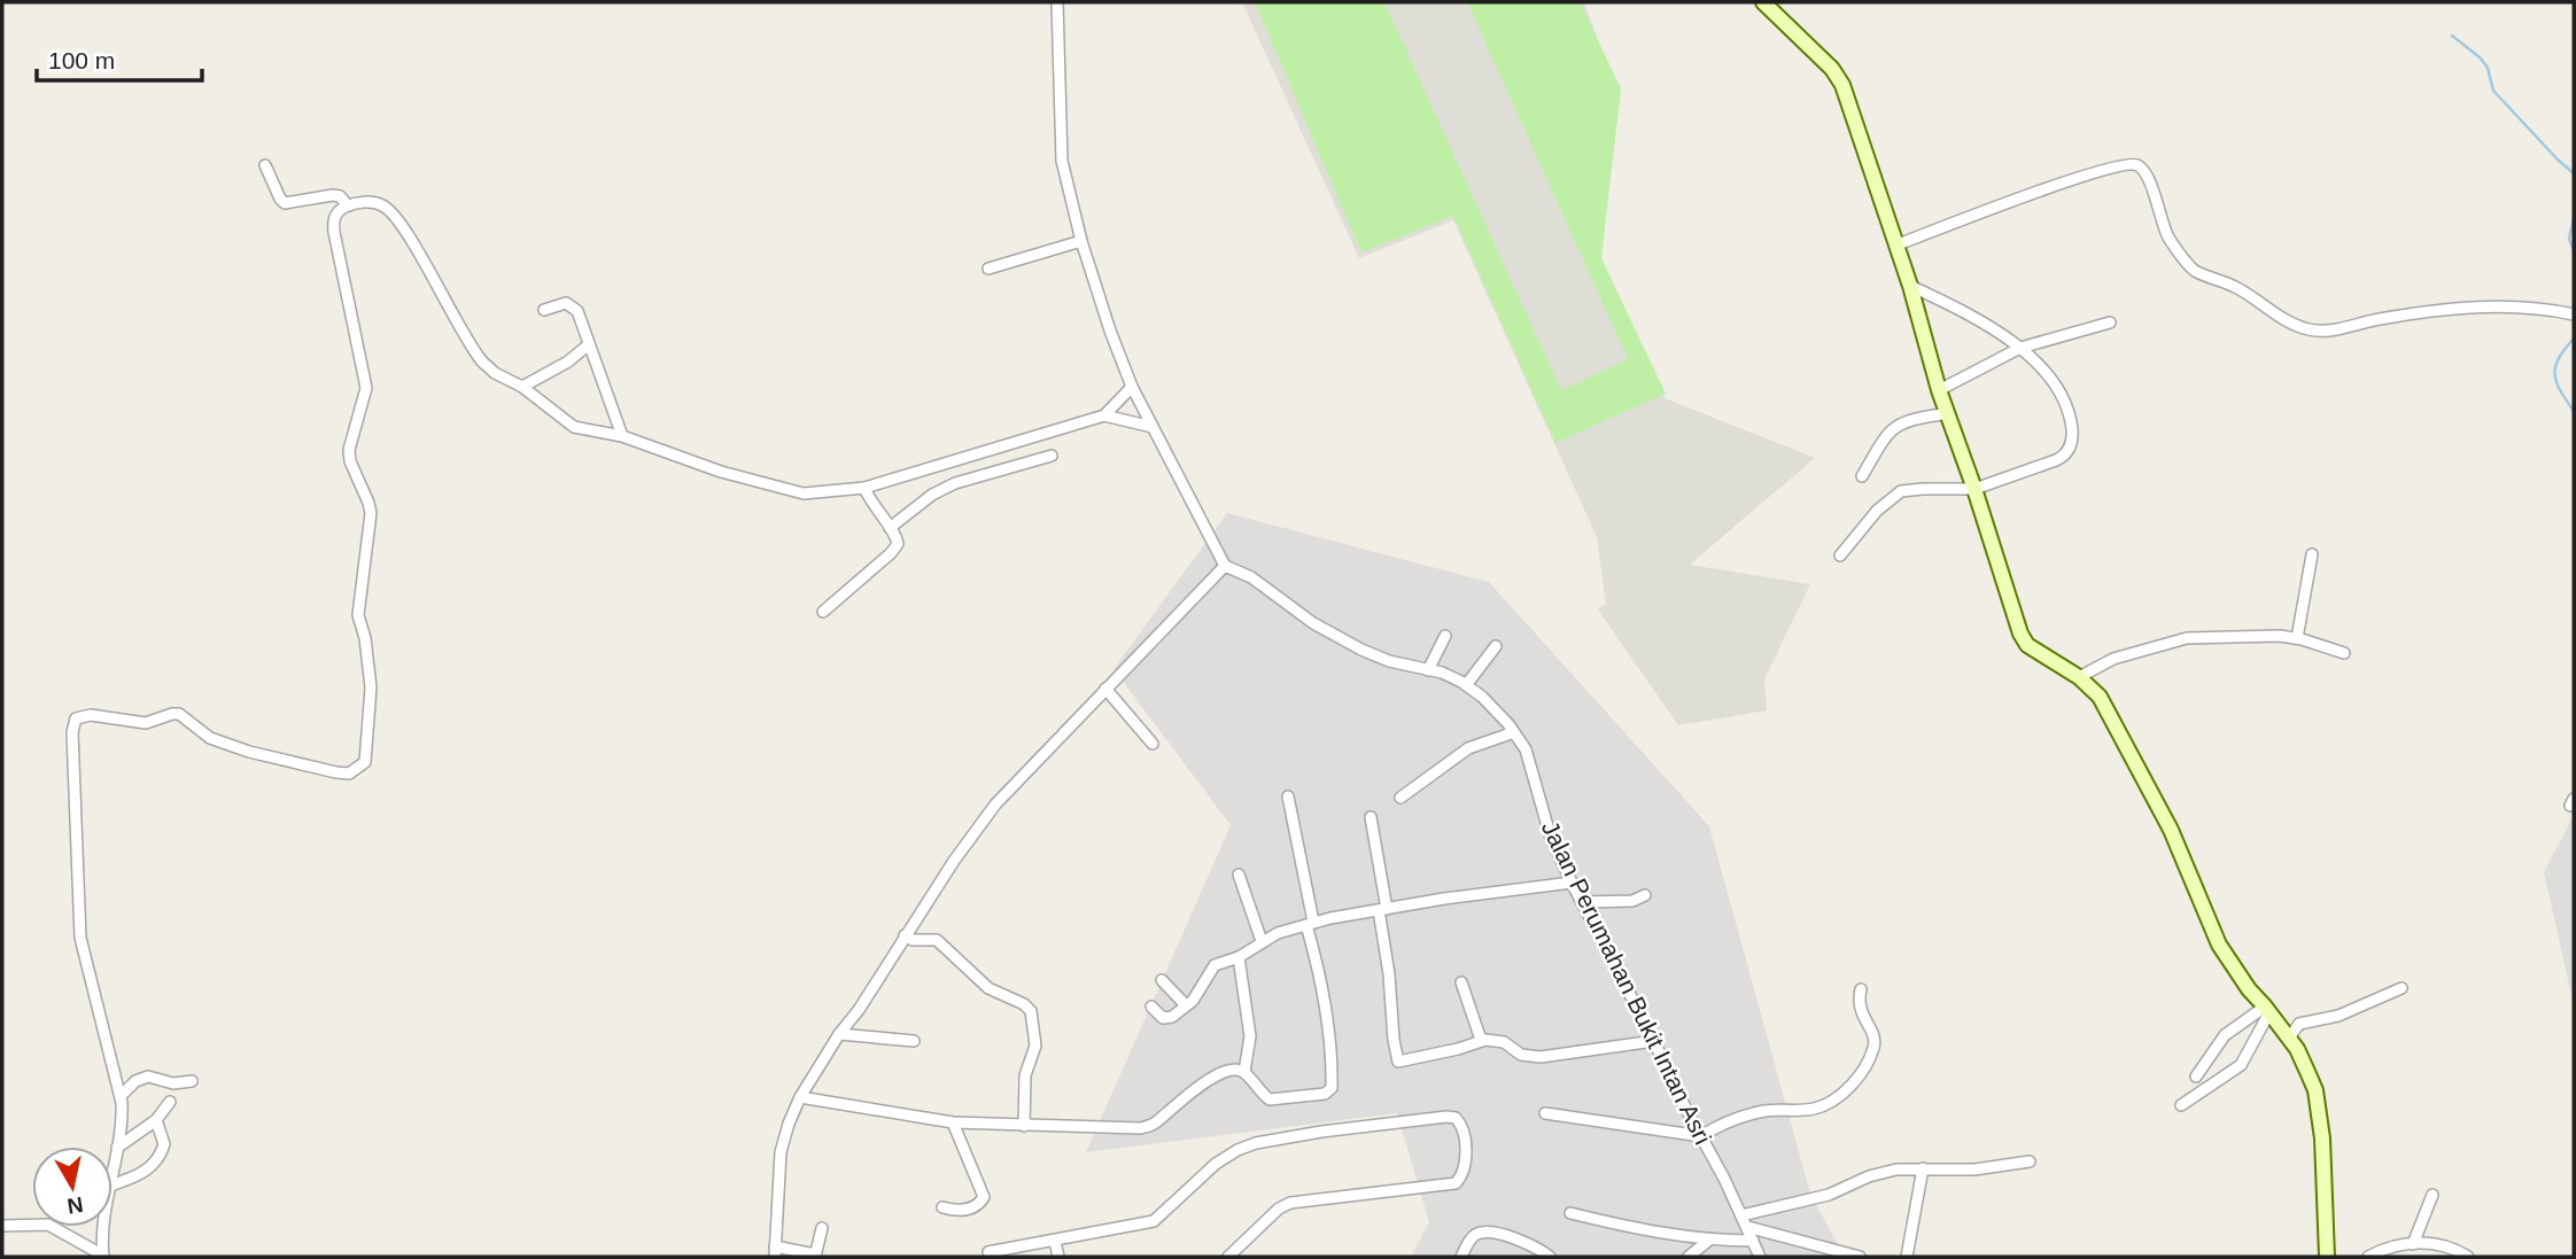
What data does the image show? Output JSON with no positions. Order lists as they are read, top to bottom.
{
  "streets": {
    "street": ["Jalan Perumahan Bukit Intan Asri"]
  },
  "scale_bar": "100 m",
  "north": "bottom"
}
